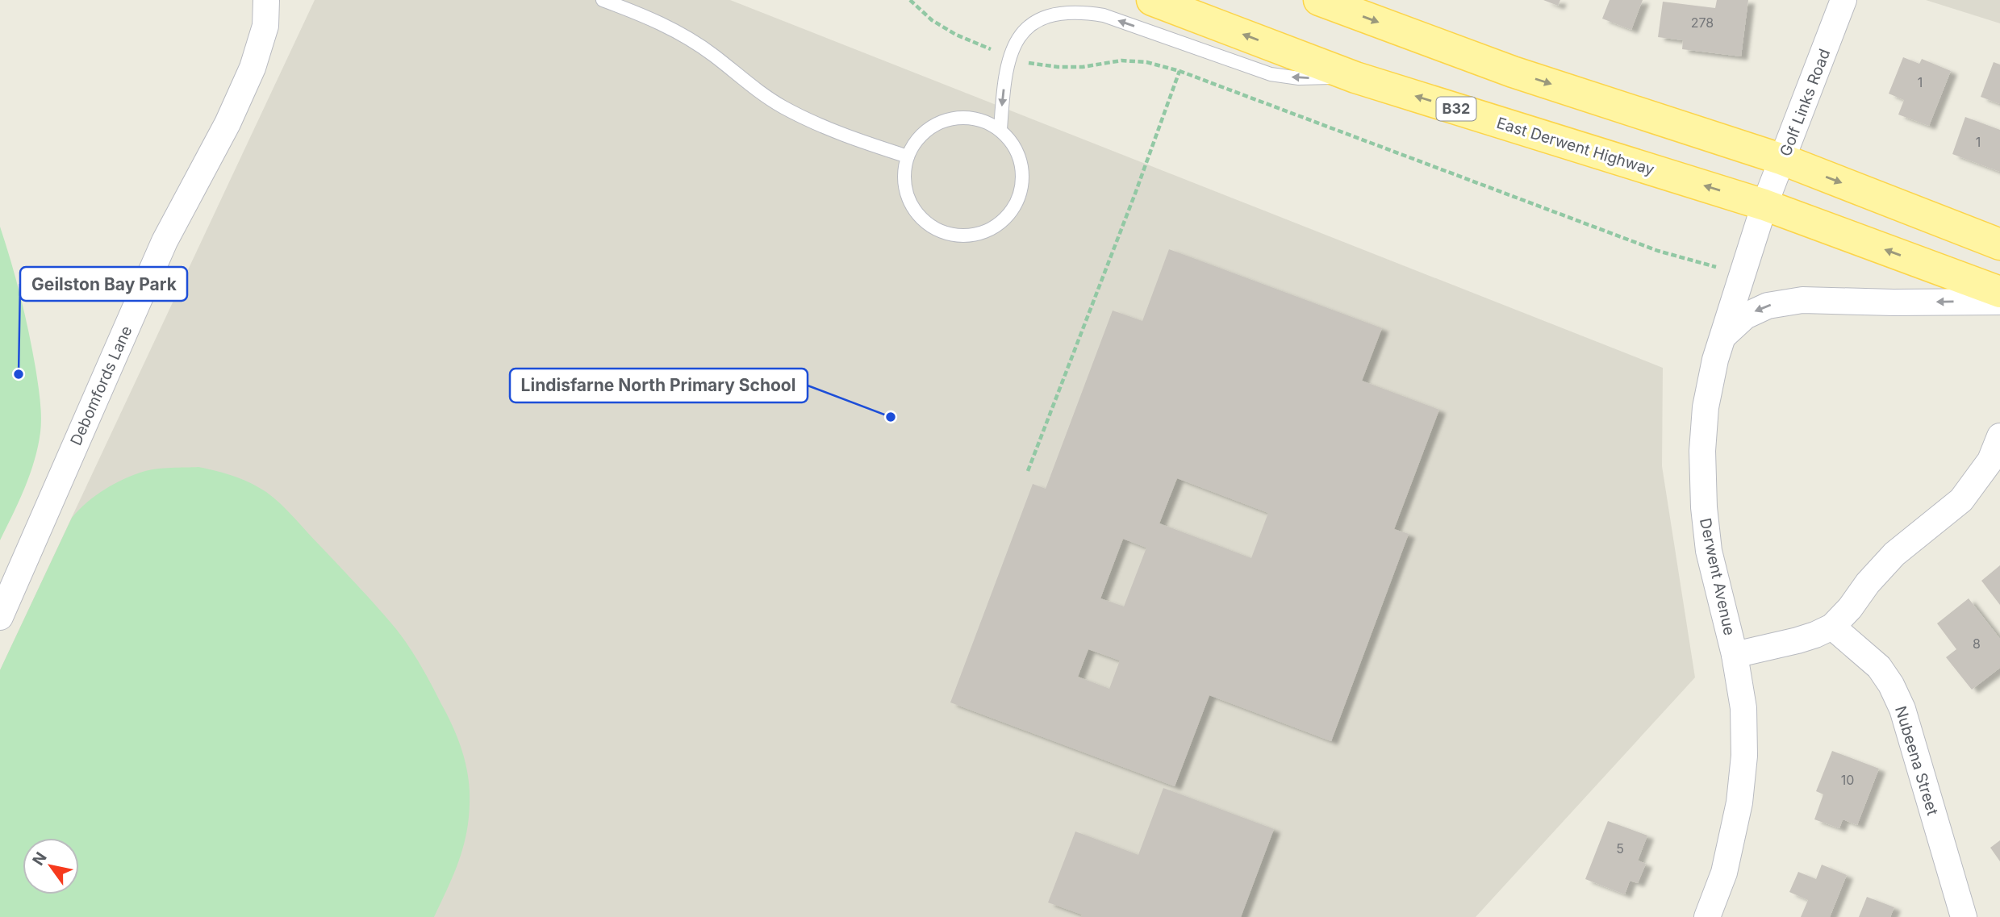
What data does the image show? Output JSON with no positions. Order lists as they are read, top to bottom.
{
  "streets": {
    "main road": ["B32", "East Derwent Highway"],
    "street": [
      "Golf Links Road",
      "Debomfords Lane",
      "Derwent Avenue",
      "Nubeena Street"
    ]
  },
  "crossings": [
    ["Golf Links Road", "East Derwent Highway"],
    ["Golf Links Road", "Derwent Avenue"],
    ["East Derwent Highway", "Derwent Avenue"]
  ],
  "places": ["Geilston Bay Park", "Lindisfarne North Primary School"],
  "house_numbers": [
    "278",
    "1",
    "1",
    "8",
    "10",
    "5"
  ],
  "north": "top left"
}
